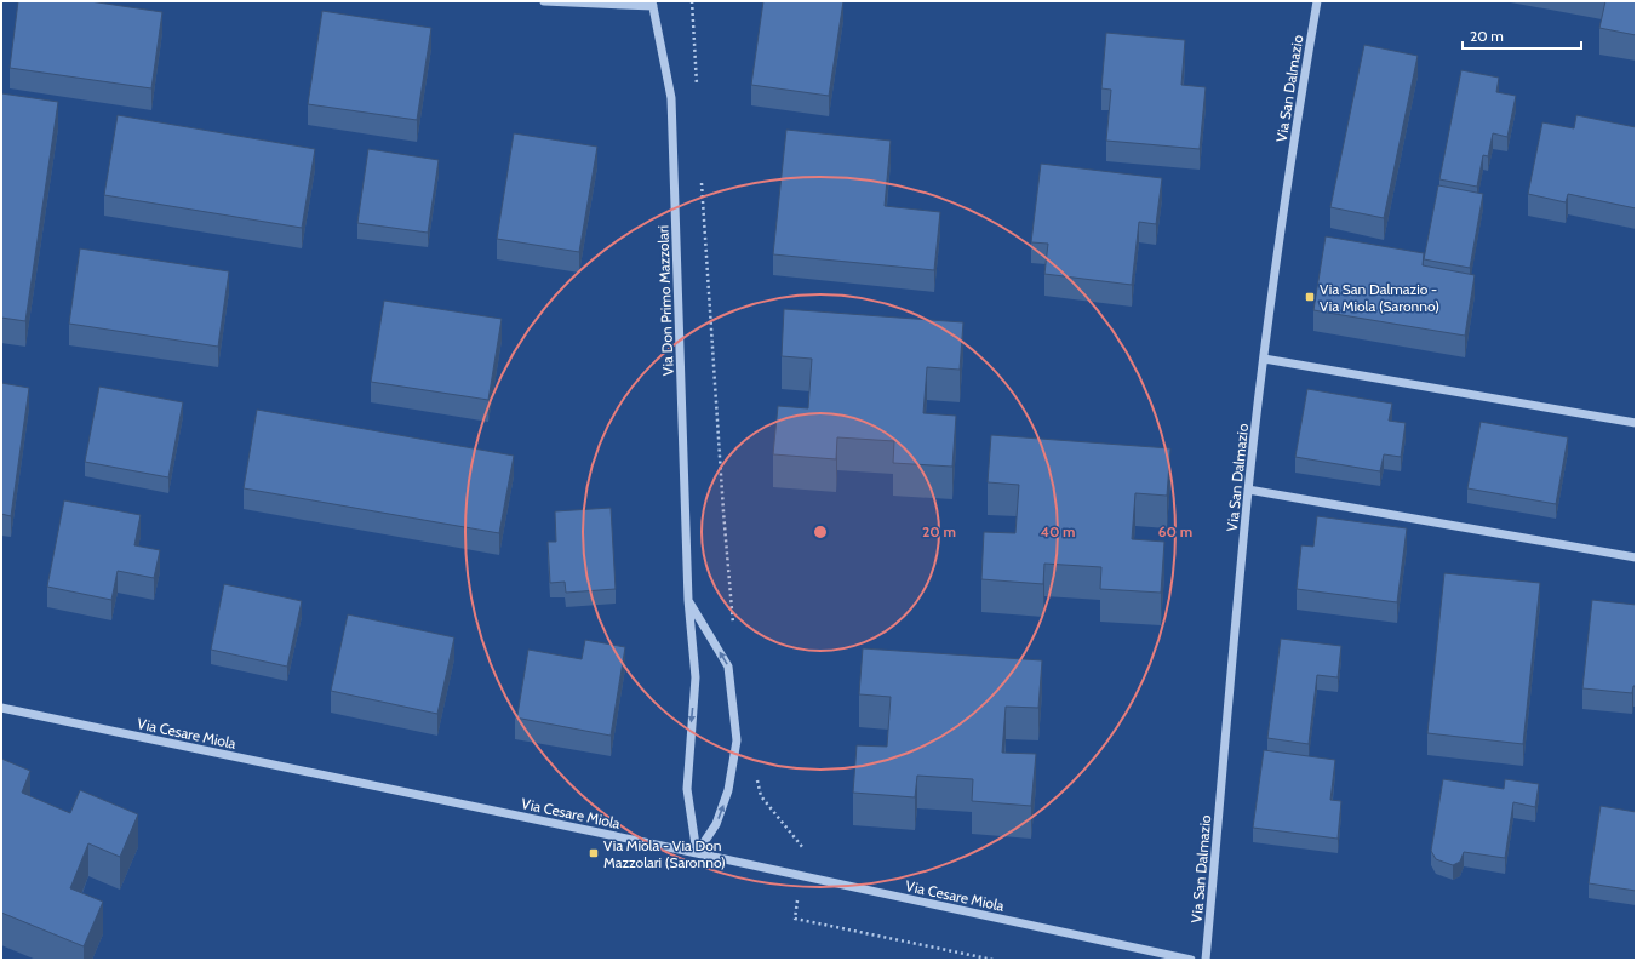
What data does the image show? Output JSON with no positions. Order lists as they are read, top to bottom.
{
  "streets": {
    "street": ["Via San Dalmazio", "Via Don Primo Mazzolari", "Via Cesare Miola"]
  },
  "crossings": [
    ["Via Don Primo Mazzolari", "Via Cesare Miola"]
  ],
  "places": {
    "transit": ["Via San Dalmazio - Via Miola (Saronno)", "Via Miola - Via Don Mazzolari (Saronno)"]
  },
  "scale_bar": "20 m",
  "rings": ["20 m", "40 m", "60 m"]
}
